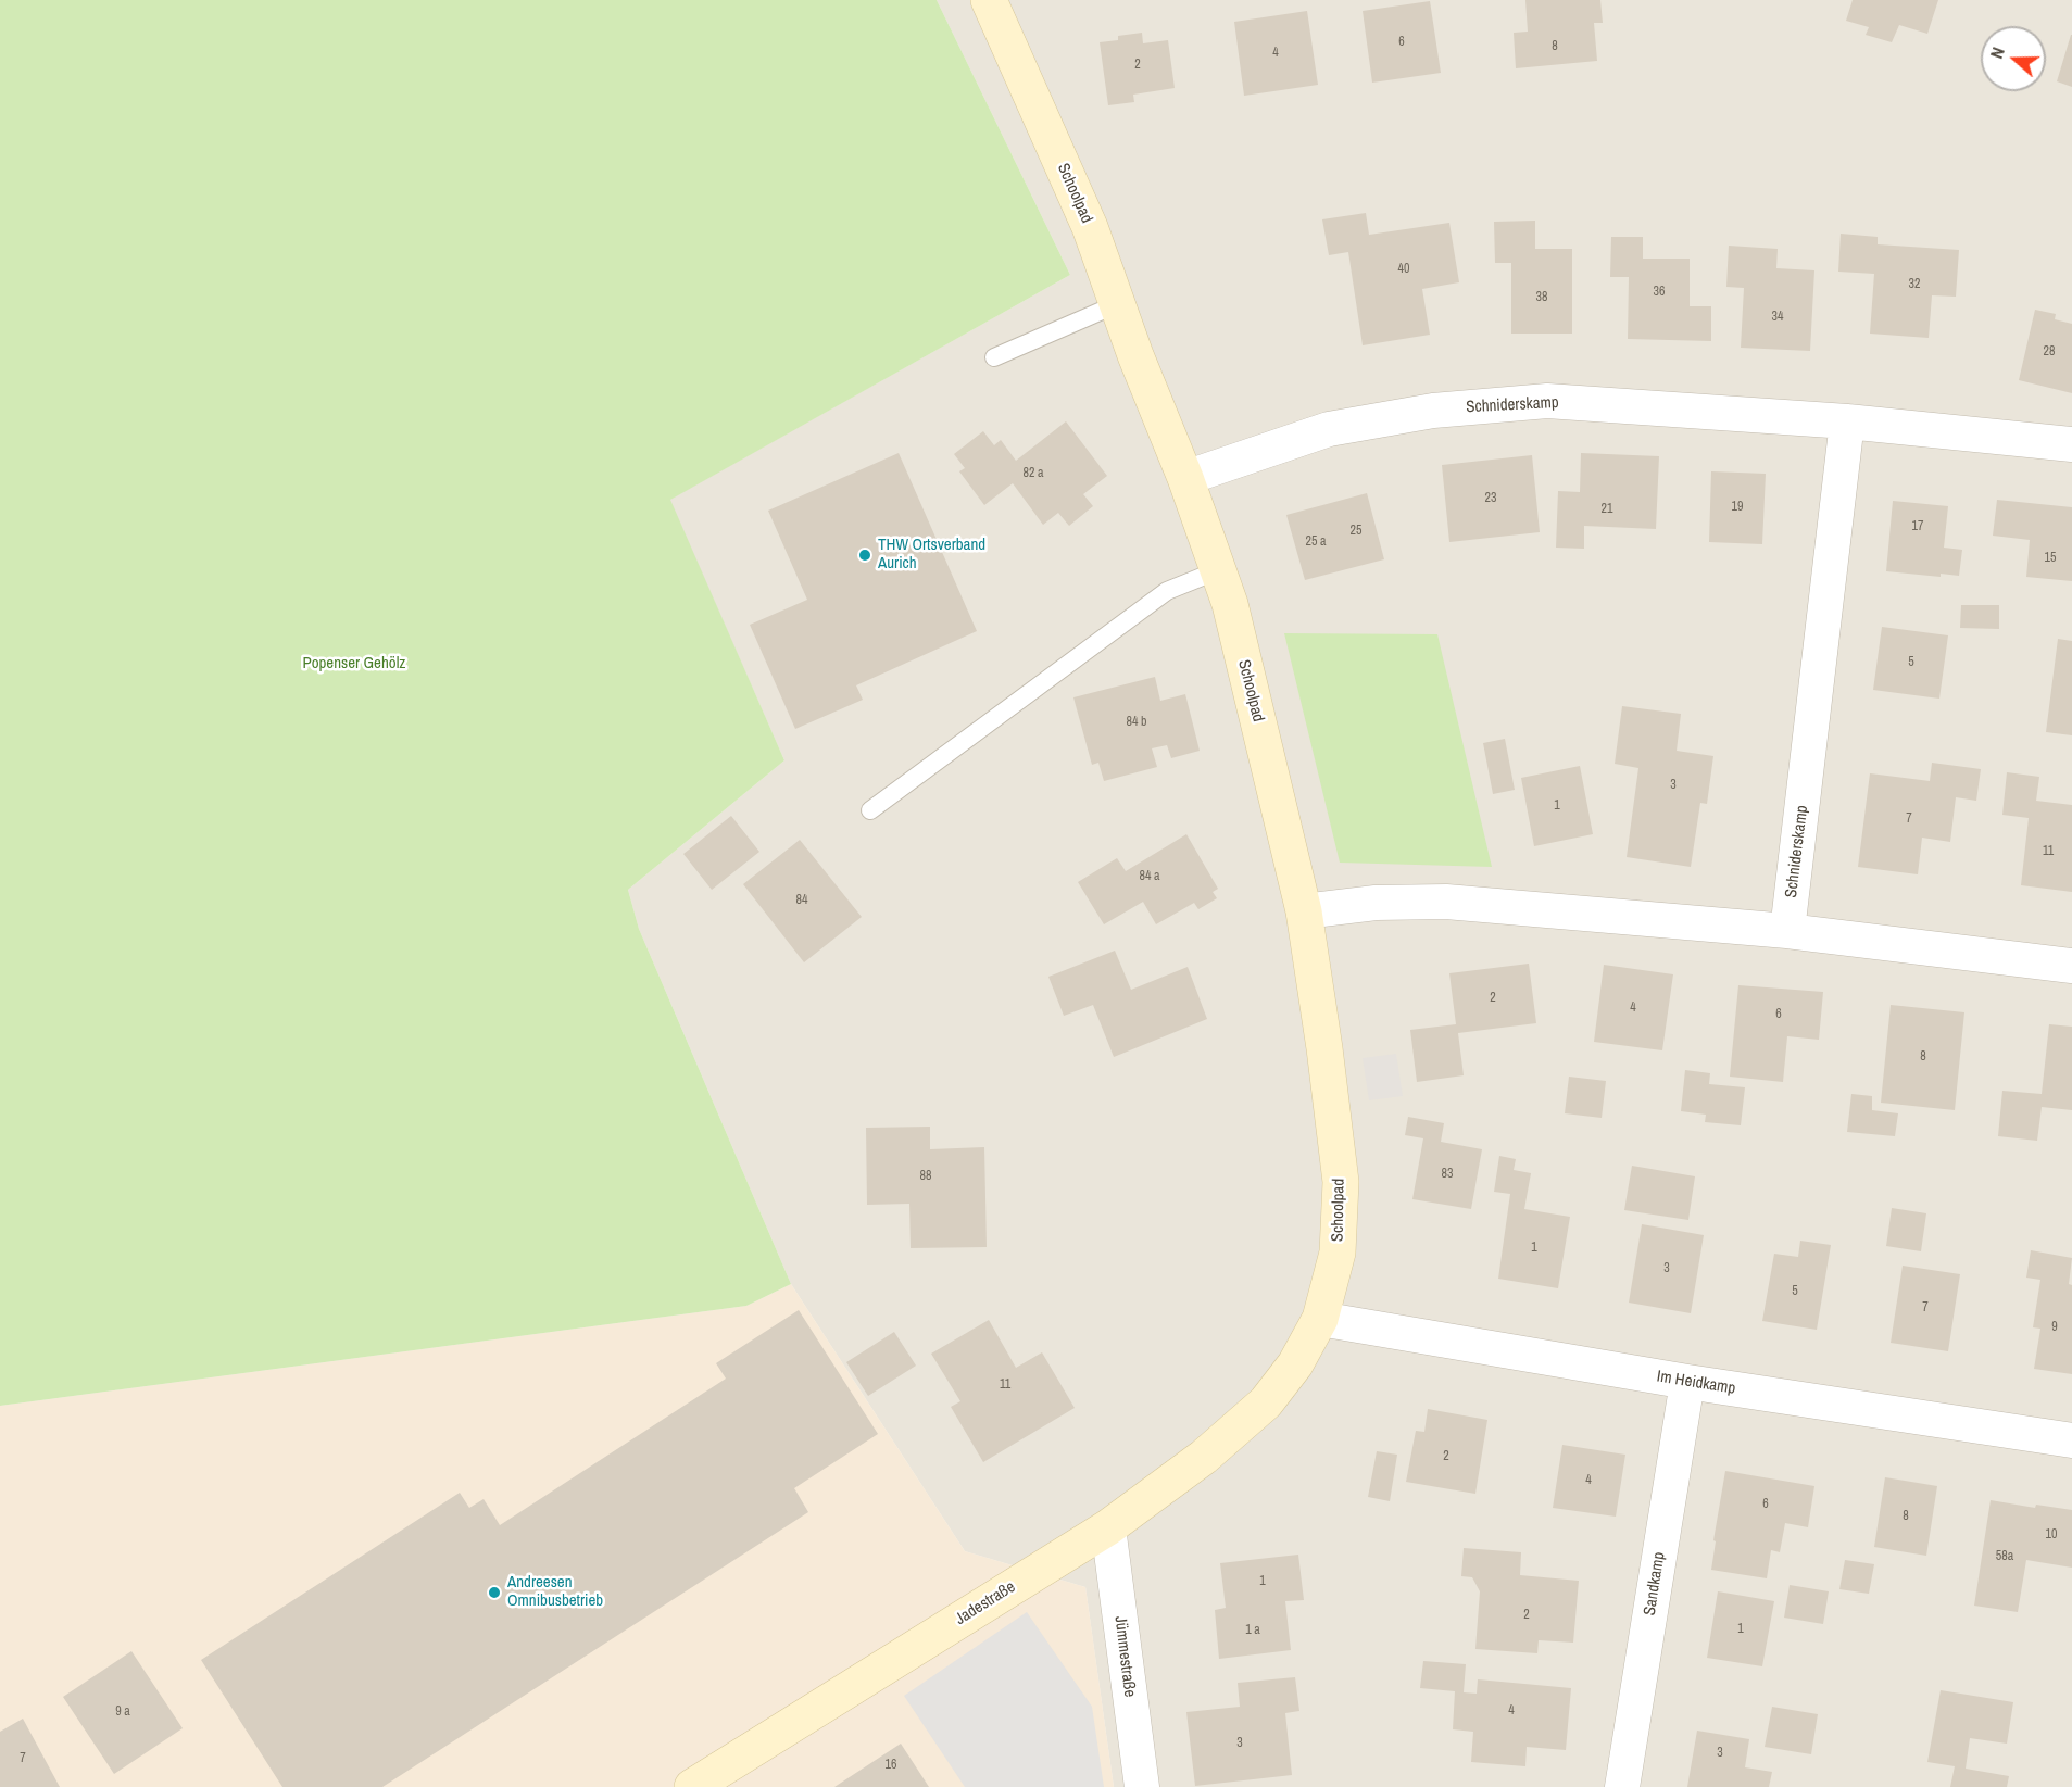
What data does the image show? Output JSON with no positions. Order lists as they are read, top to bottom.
{
  "streets": {
    "street": [
      "Schoolpad",
      "Schniderskamp",
      "Im Heidkamp",
      "Sandkamp",
      "Jadestraße",
      "Jümmestraße"
    ]
  },
  "crossings": [
    ["Schoolpad", "Schniderskamp"],
    ["Schoolpad", "Im Heidkamp"],
    ["Schoolpad", "Jadestraße"],
    ["Im Heidkamp", "Sandkamp"],
    ["Jadestraße", "Jümmestraße"]
  ],
  "parks": ["Popenser Gehölz"],
  "places": ["THW Ortsverband Aurich", "Andreesen Omnibusbetrieb"],
  "house_numbers": [
    "6",
    "8",
    "4",
    "2",
    "40",
    "32",
    "36",
    "38",
    "34",
    "28",
    "82 a",
    "23",
    "19",
    "21",
    "17",
    "25",
    "25 a",
    "15",
    "5",
    "84 b",
    "3",
    "1",
    "7",
    "11",
    "84 a",
    "84",
    "2",
    "4",
    "6",
    "8",
    "83",
    "88",
    "1",
    "3",
    "5",
    "7",
    "9",
    "11",
    "2",
    "4",
    "6",
    "8",
    "10",
    "58a",
    "1",
    "2",
    "1",
    "1 a",
    "4",
    "9 a",
    "3",
    "3",
    "7",
    "16"
  ],
  "north": "left"
}
